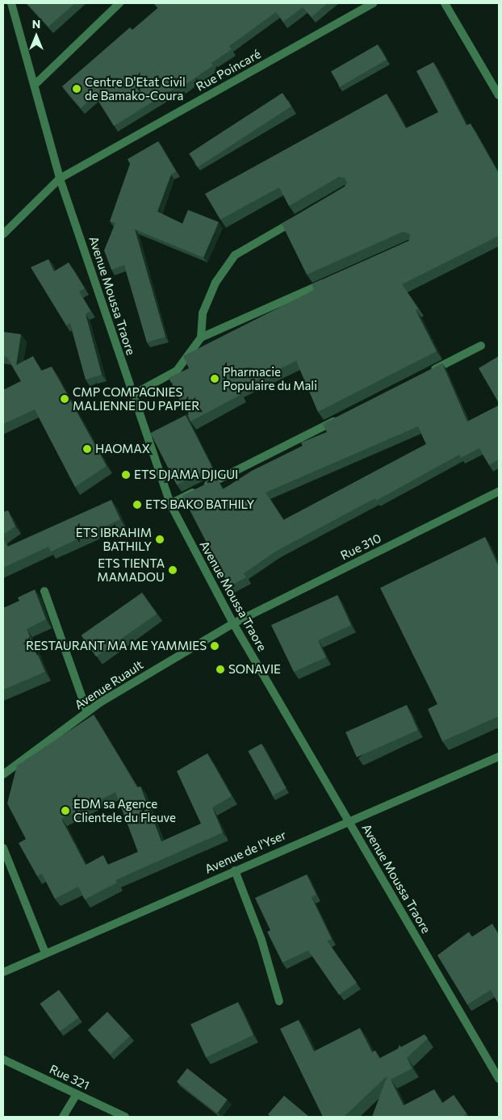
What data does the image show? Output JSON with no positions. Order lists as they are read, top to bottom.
{
  "streets": {
    "street": [
      "Rue Poincaré",
      "Avenue Moussa Traore",
      "Rue 310",
      "Avenue Ruault",
      "Avenue de l'Yser",
      "Rue 321"
    ]
  },
  "crossings": [
    ["Rue Poincaré", "Avenue Moussa Traore"],
    ["Avenue Moussa Traore", "Rue 310"],
    ["Avenue Moussa Traore", "Avenue Ruault"],
    ["Avenue Moussa Traore", "Avenue de l'Yser"],
    ["Rue 310", "Avenue Ruault"]
  ],
  "places": [
    "Centre D'Etat Civil de Bamako-Coura",
    "Pharmacie Populaire du Mali",
    "CMP COMPAGNIES MALIENNE DU PAPIER",
    "HAOMAX",
    "ETS DJAMA DJIGUI",
    "ETS BAKO BATHILY",
    "ETS IBRAHIM BATHILY",
    "ETS TIENTA MAMADOU",
    "RESTAURANT MA ME YAMMIES",
    "SONAVIE",
    "EDM sa Agence Clientele du Fleuve"
  ],
  "north": "top"
}
